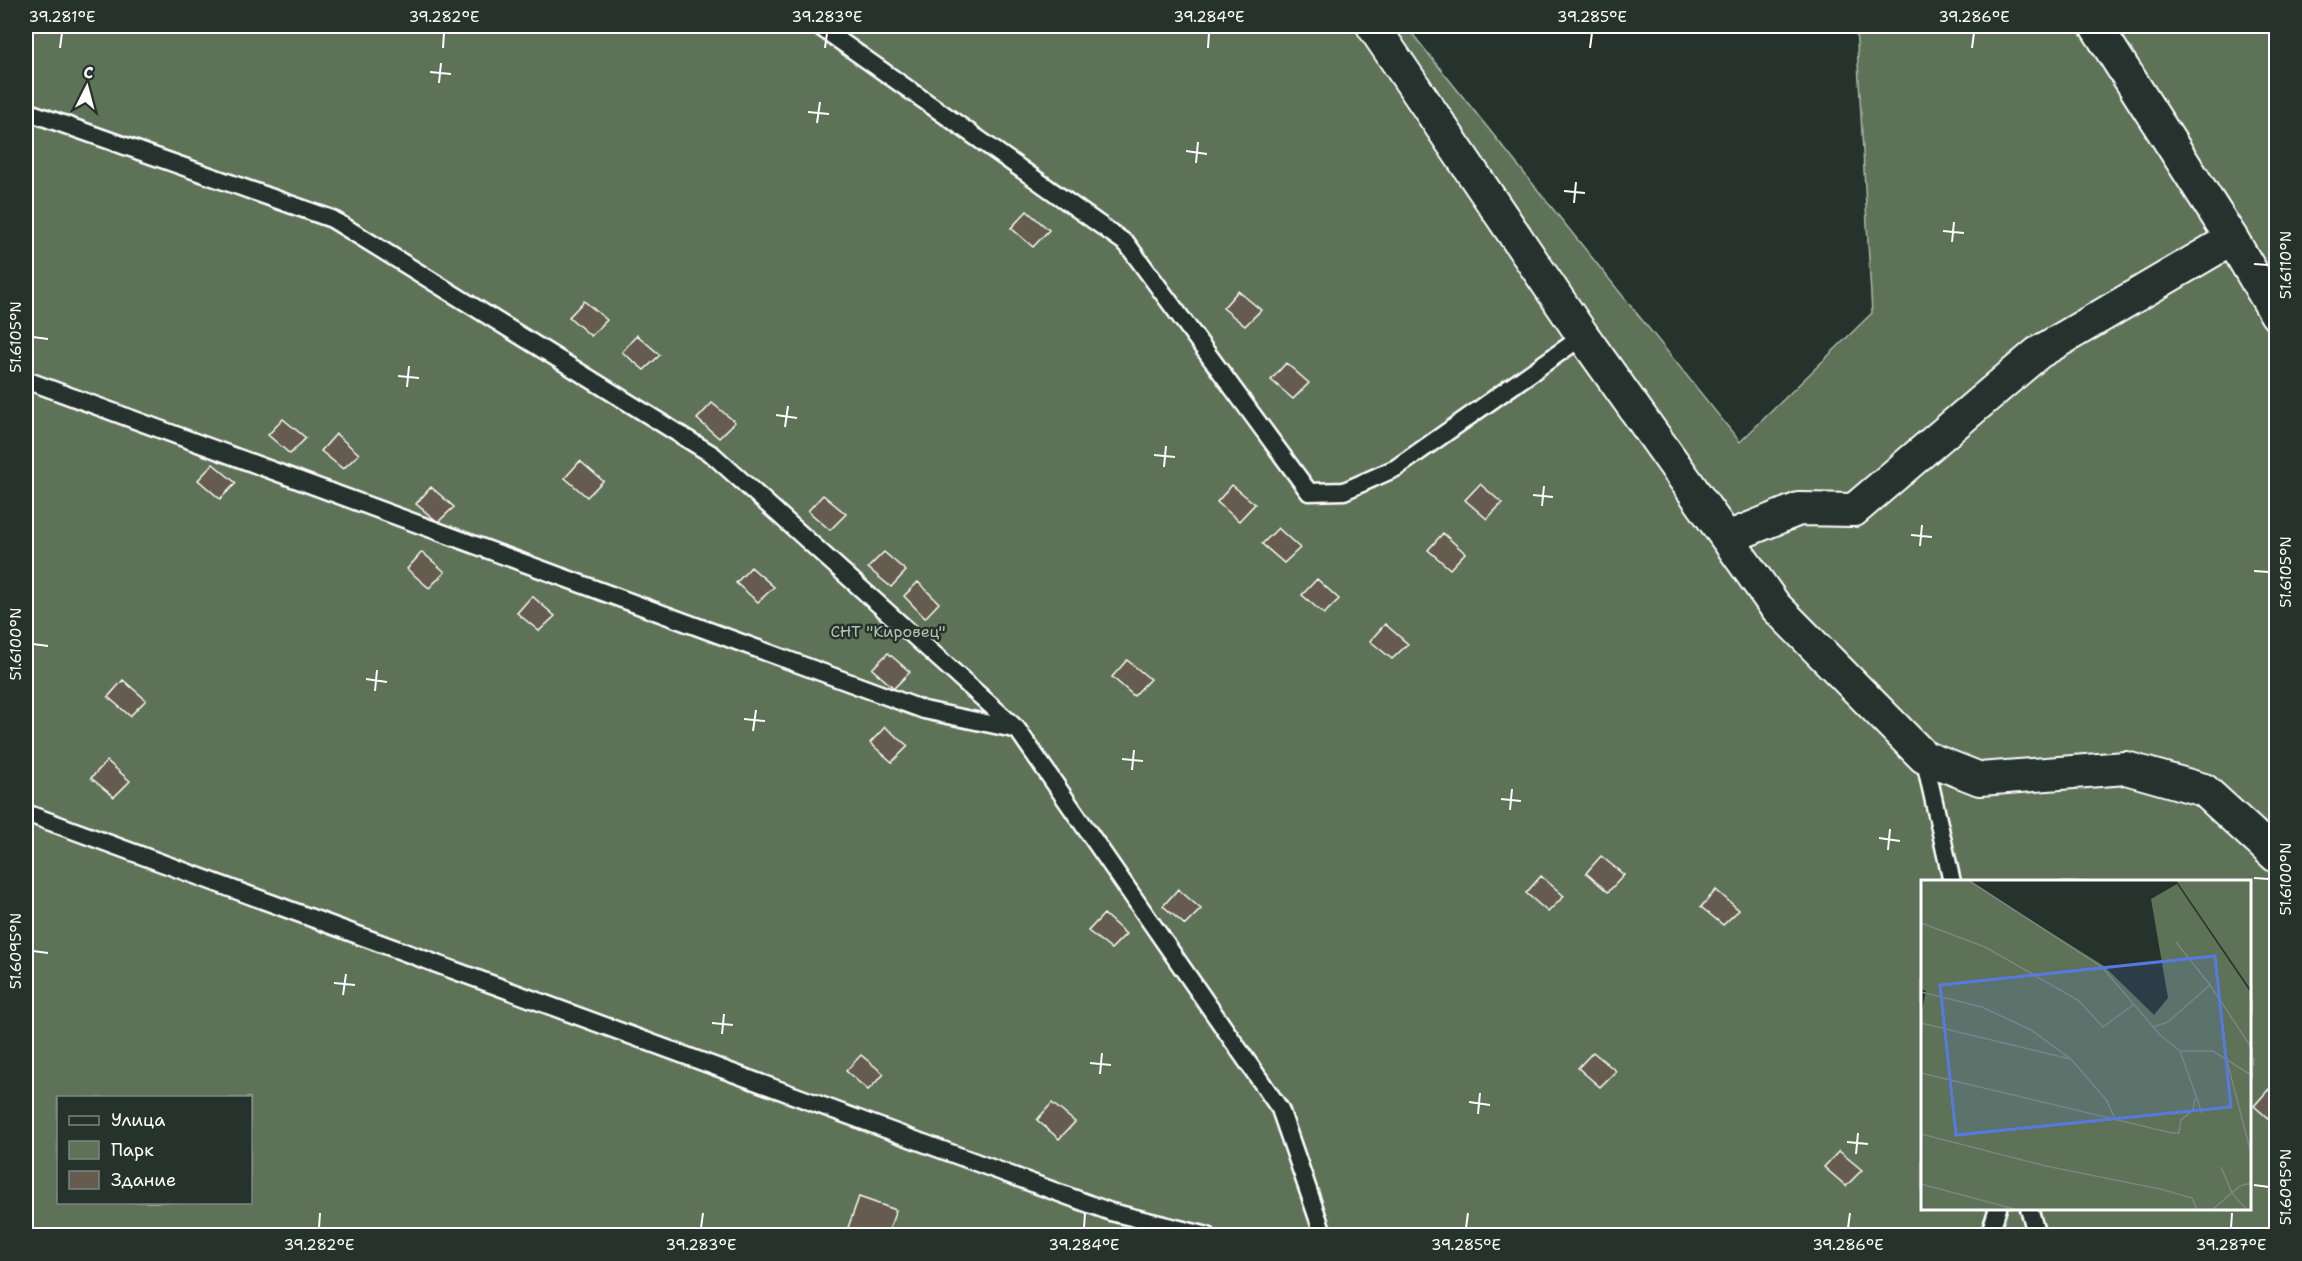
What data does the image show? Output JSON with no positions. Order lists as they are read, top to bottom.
{
  "parks": ["СНТ \"Кировец\""],
  "legend": ["Улица", "Парк", "Здание"],
  "north": "top",
  "coordinates": [
    "39.281°E",
    "39.282°E",
    "39.283°E",
    "39.284°E",
    "39.285°E",
    "39.286°E",
    "51.6110°N",
    "51.6105°N",
    "51.6100°N",
    "51.6095°N",
    "39.287°E"
  ]
}
